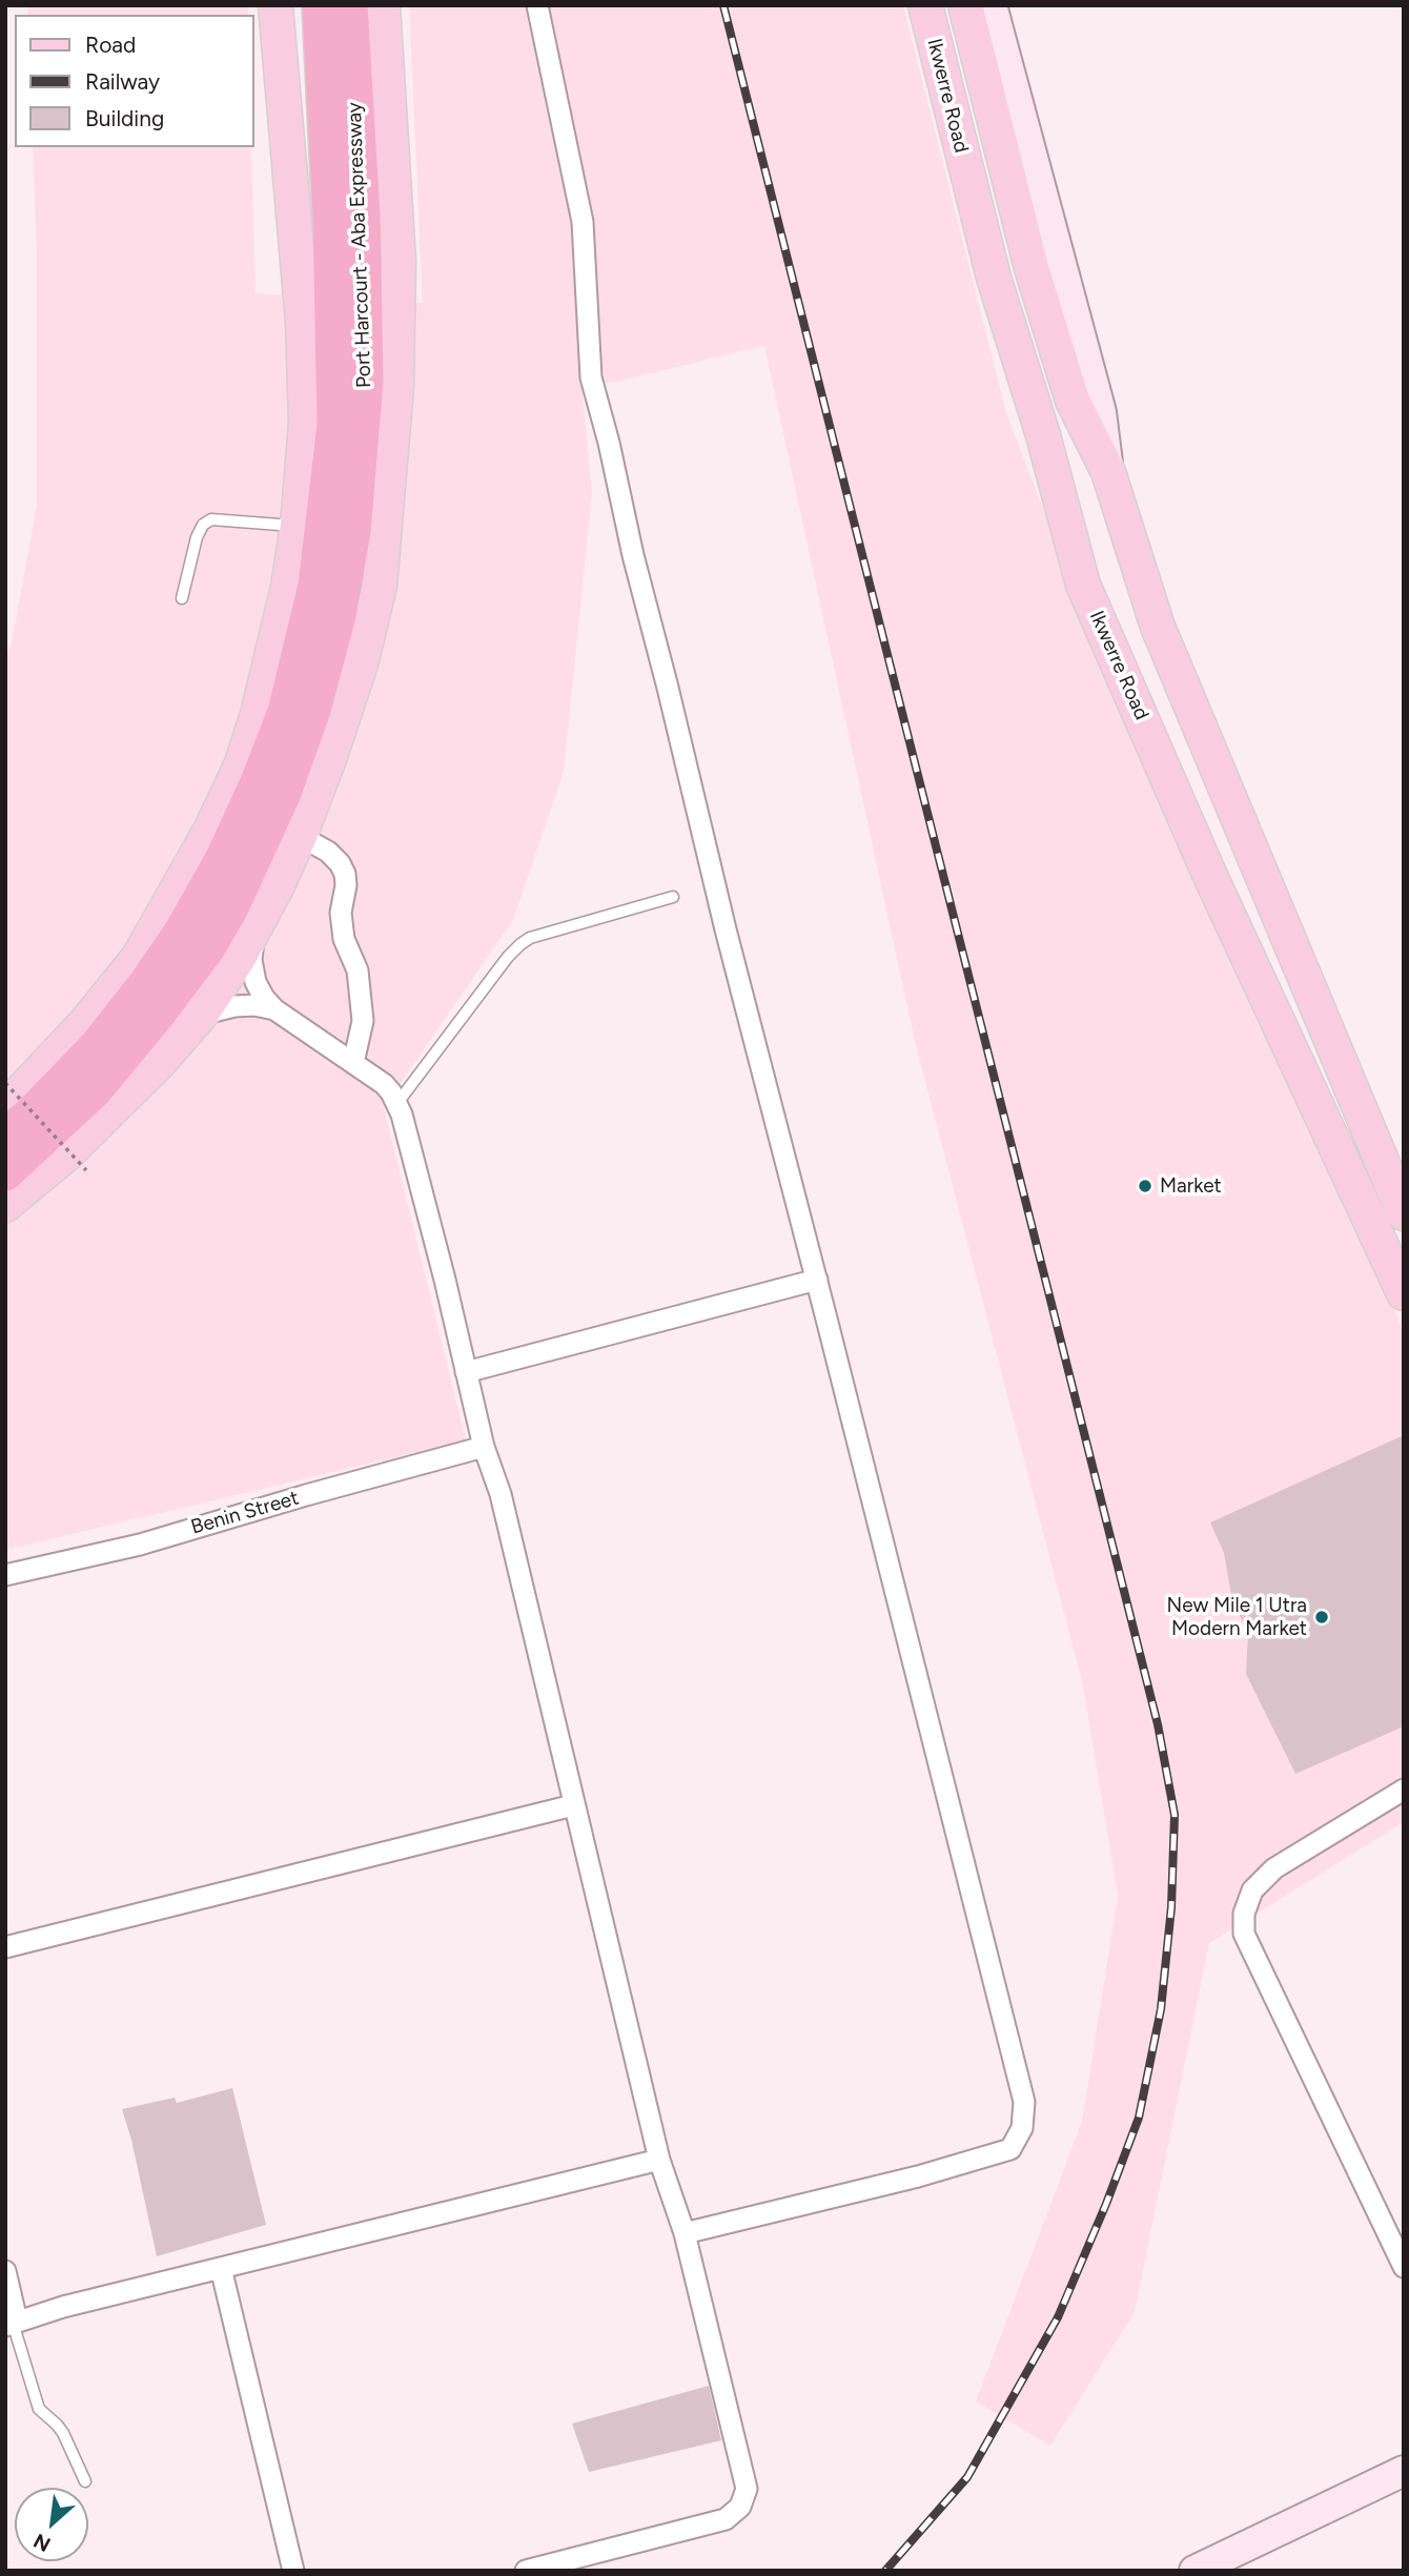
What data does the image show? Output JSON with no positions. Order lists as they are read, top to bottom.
{
  "streets": {
    "highway": ["Port Harcourt - Aba Expressway"],
    "main road": ["Ikwerre Road"],
    "street": ["Benin Street"]
  },
  "places": ["Market", "New Mile 1 Utra Modern Market"],
  "legend": ["Road", "Railway", "Building"],
  "north": "bottom left"
}
